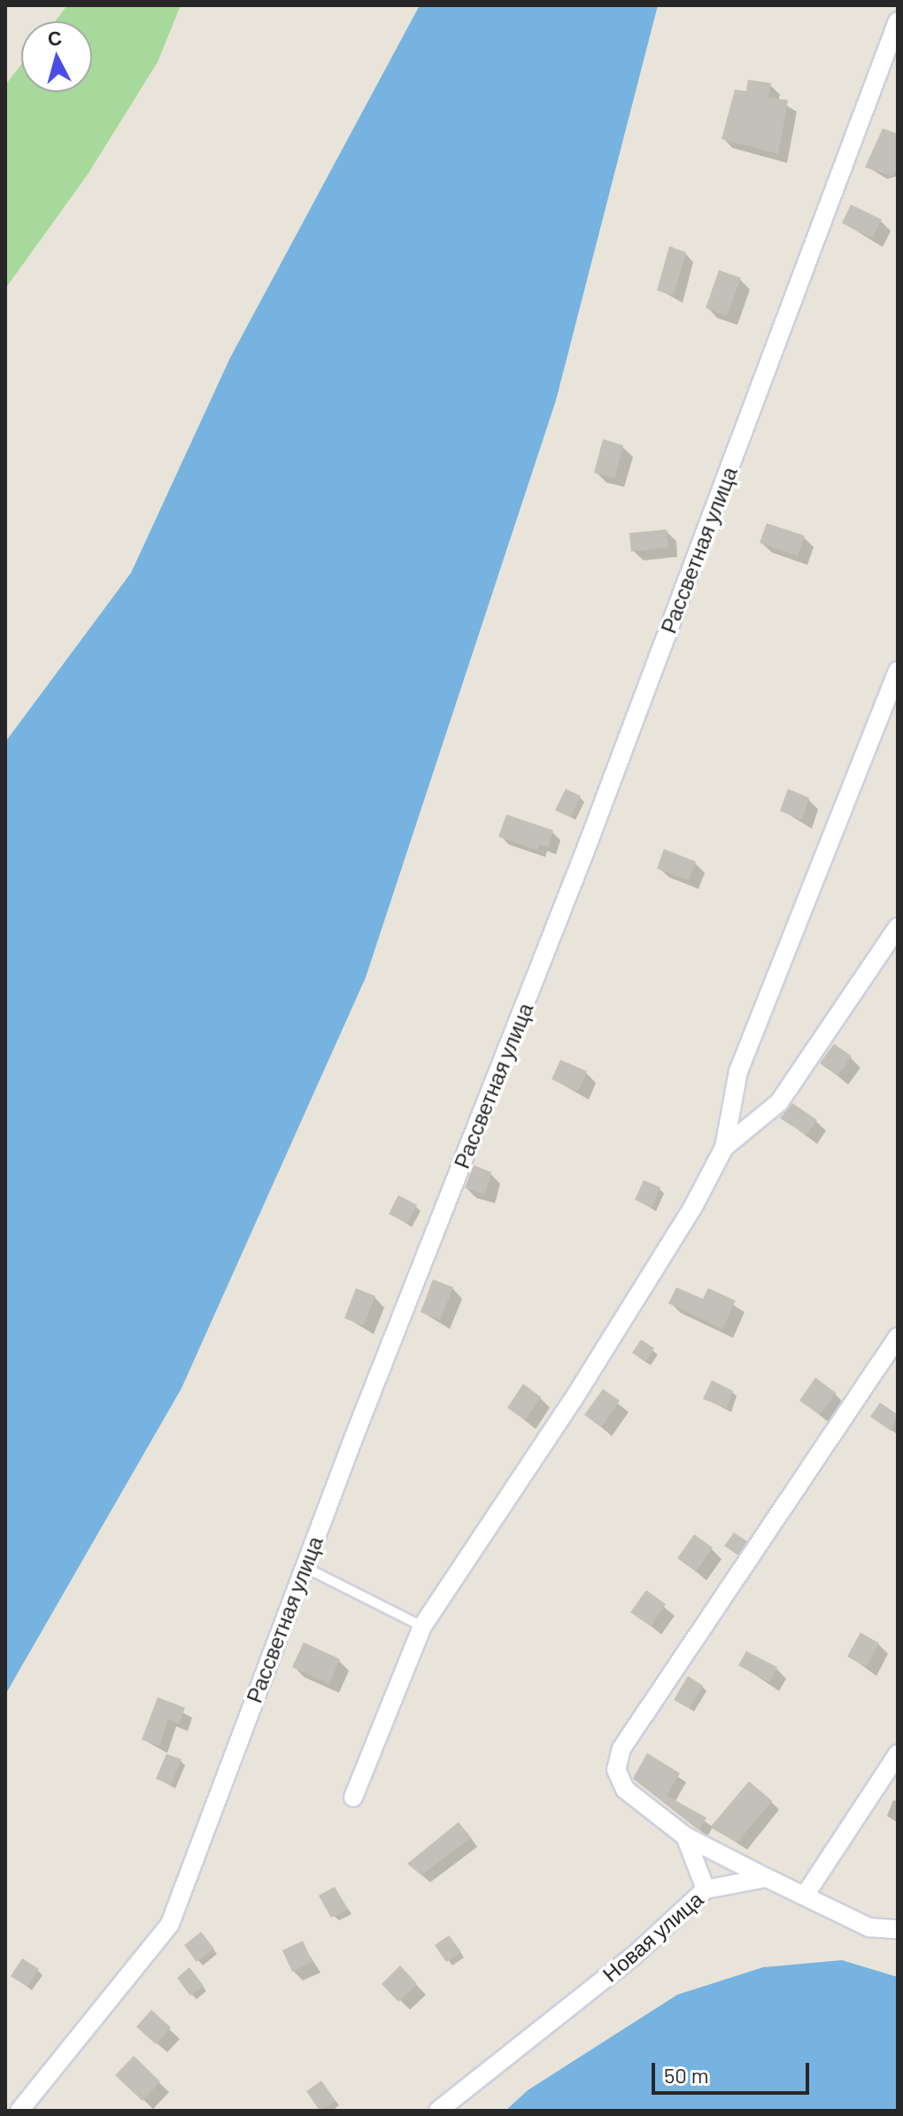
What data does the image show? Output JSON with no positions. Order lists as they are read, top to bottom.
{
  "streets": {
    "street": ["Рассветная улица", "Новая улица"]
  },
  "scale_bar": "50 m",
  "north": "top"
}
